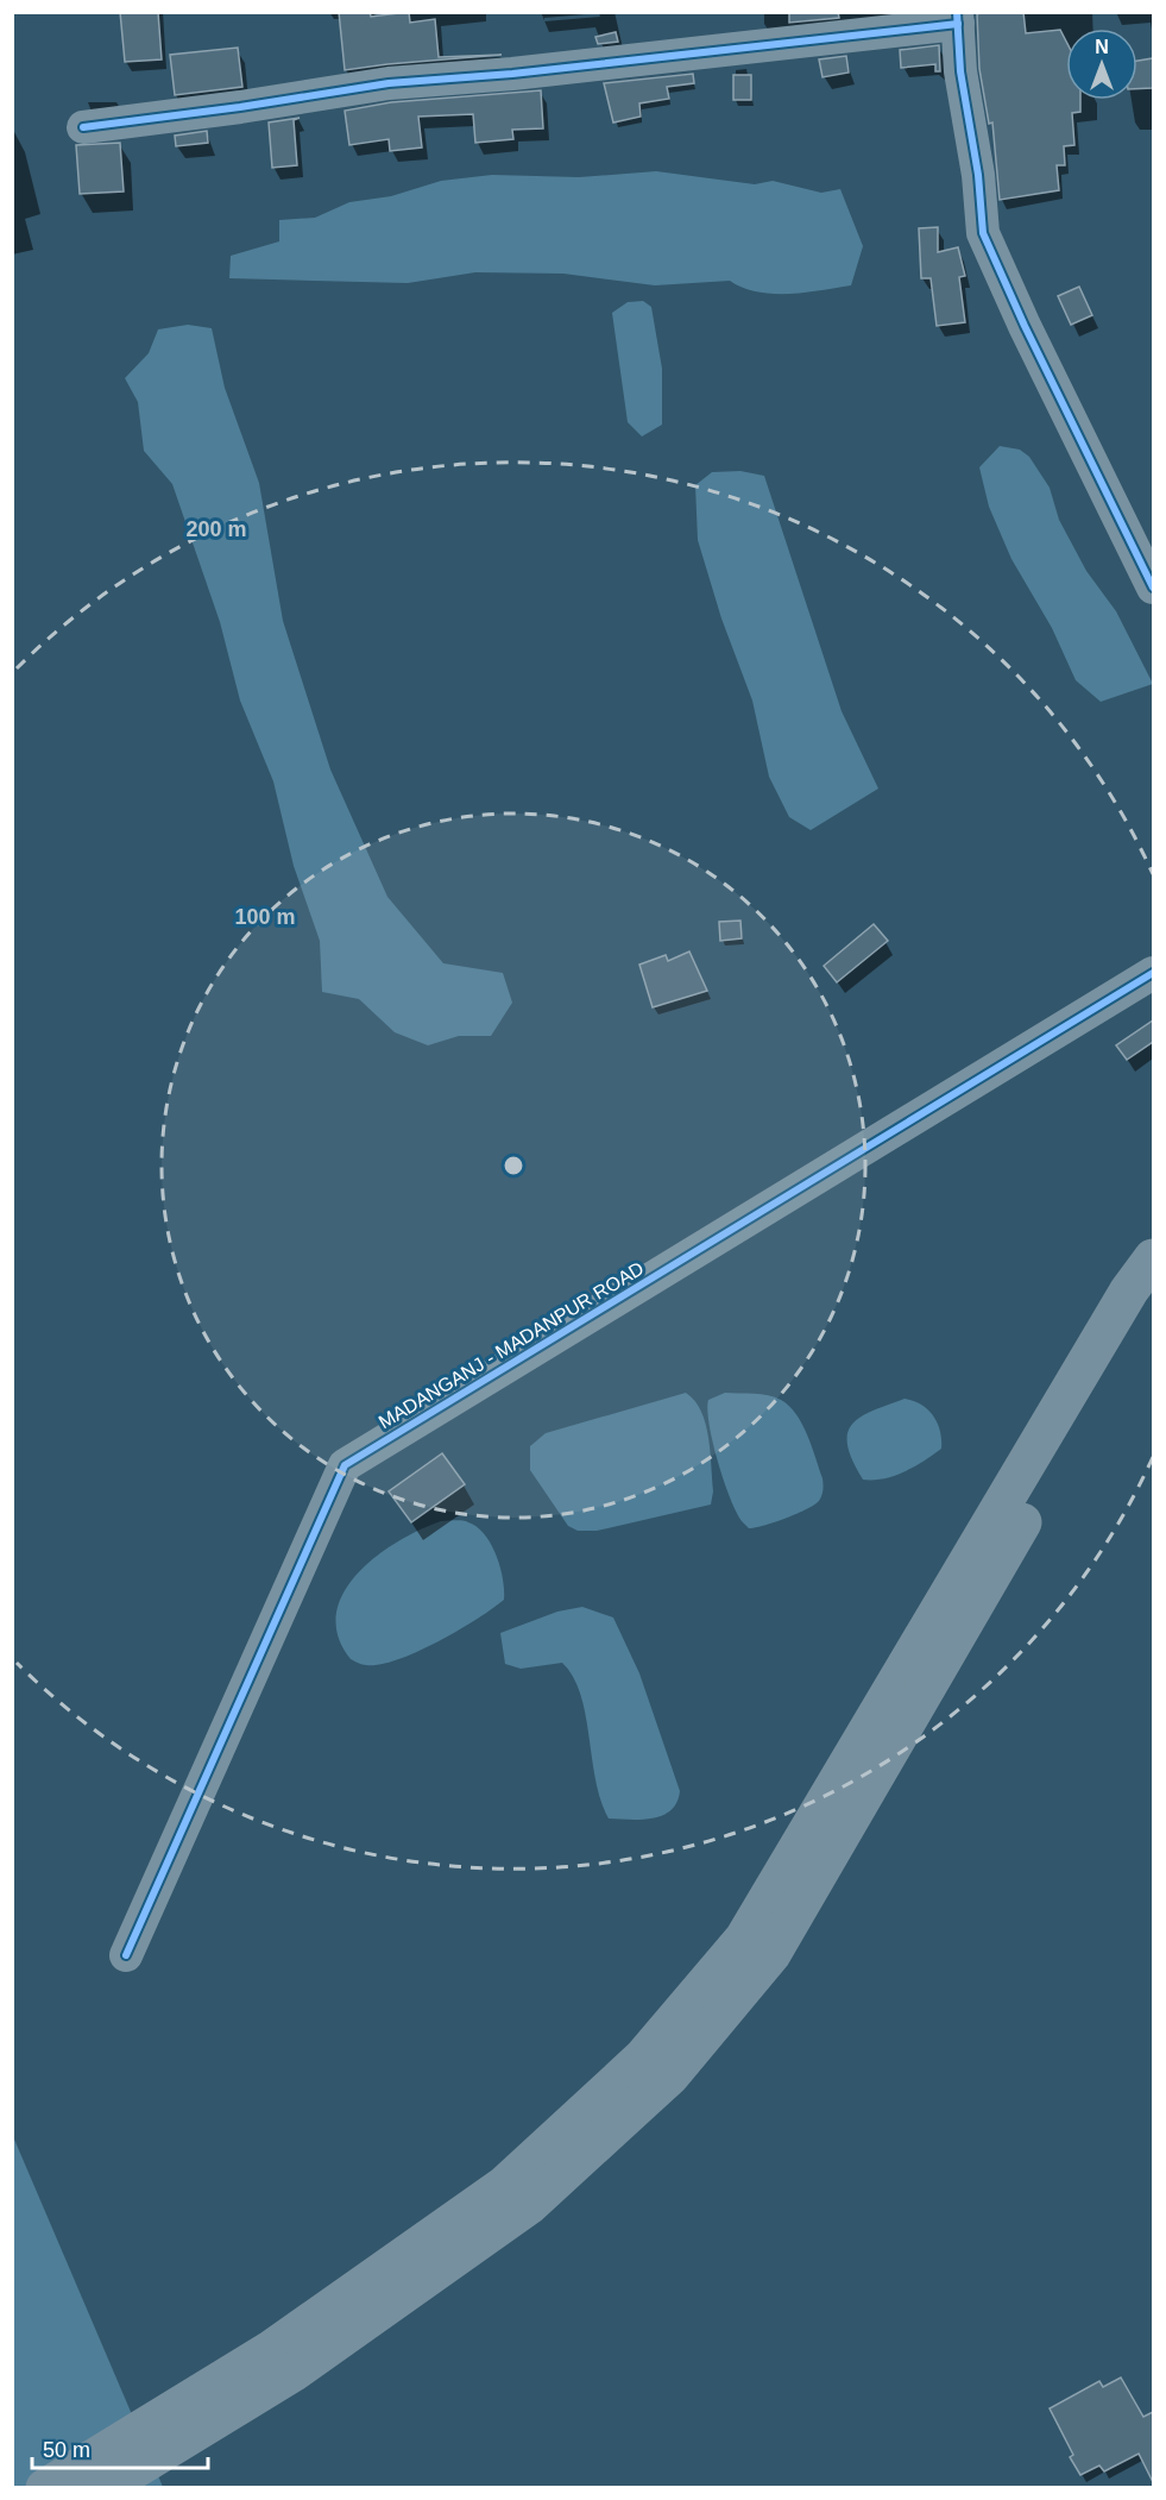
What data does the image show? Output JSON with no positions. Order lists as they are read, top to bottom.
{
  "streets": {
    "street": ["MADANGANJ - MADANPUR ROAD"]
  },
  "scale_bar": "50 m",
  "north": "top",
  "rings": ["200 m", "100 m"]
}
